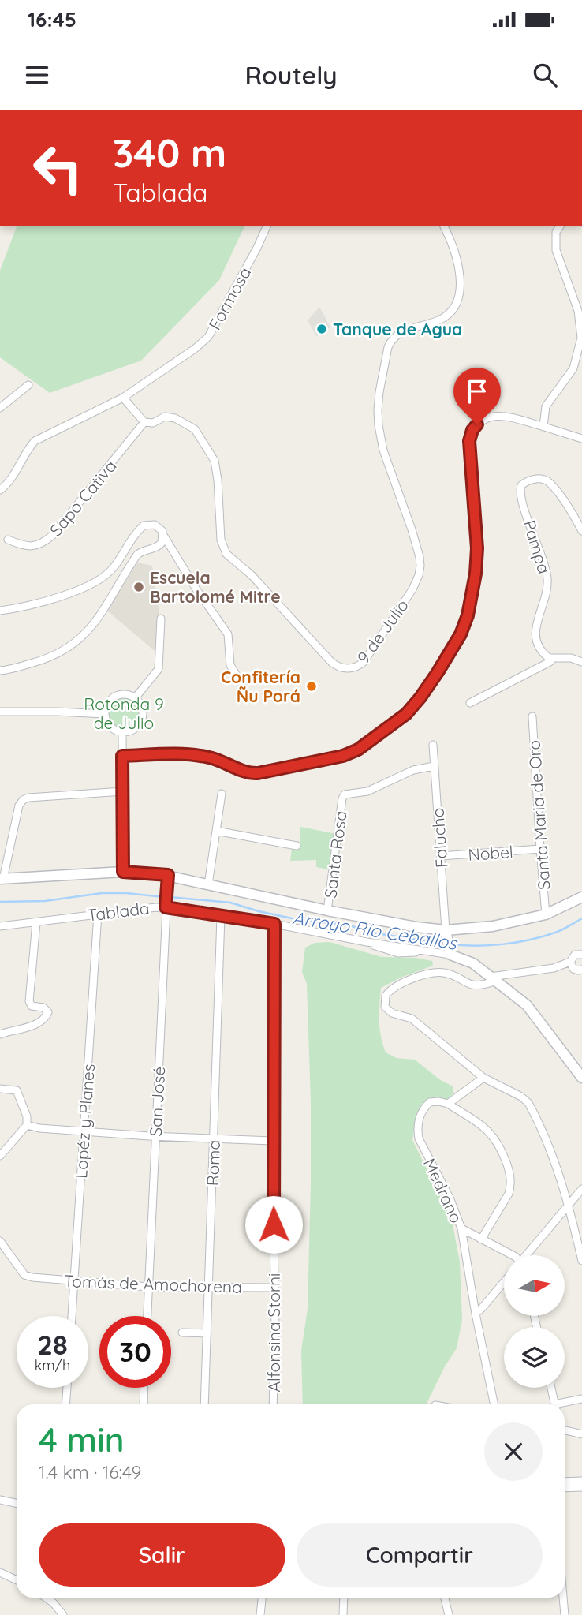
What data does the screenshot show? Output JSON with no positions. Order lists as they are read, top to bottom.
{
  "streets": {
    "main road": ["Tablada"],
    "street": [
      "Formosa",
      "Sapo Cativa",
      "Pampa",
      "9 de Julio",
      "Santa Maria de Oro",
      "Falucho",
      "Nobel",
      "Santa Rosa",
      "San José",
      "Lopéz y Planes",
      "Roma",
      "Medrano",
      "Tomás de Amochorena",
      "Alfonsina Storni"
    ]
  },
  "crossings": [
    ["Sapo Cativa", "9 de Julio"],
    ["Santa Maria de Oro", "Nobel"],
    ["Falucho", "Nobel"],
    ["Falucho", "Santa Rosa"],
    ["Tablada", "San José"],
    ["Tablada", "Lopéz y Planes"],
    ["Tablada", "Roma"],
    ["Tablada", "Alfonsina Storni"],
    ["San José", "Tomás de Amochorena"],
    ["Lopéz y Planes", "Tomás de Amochorena"],
    ["Roma", "Tomás de Amochorena"],
    ["Tomás de Amochorena", "Alfonsina Storni"]
  ],
  "water": ["Arroyo Río Ceballos"],
  "parks": ["Rotonda 9 de Julio"],
  "places": ["Tanque de Agua", "Escuela Bartolomé Mitre", "Confitería Ñu Porá"],
  "north": "right",
  "page": {
    "status": "16:45",
    "header": "Routely",
    "turn": ["340 m", "Tablada"],
    "speed": "28 km/h",
    "limit": "30",
    "heading": ["4 min", "1.4 km · 16:49"],
    "buttons": ["Salir", "Compartir"]
  }
}
